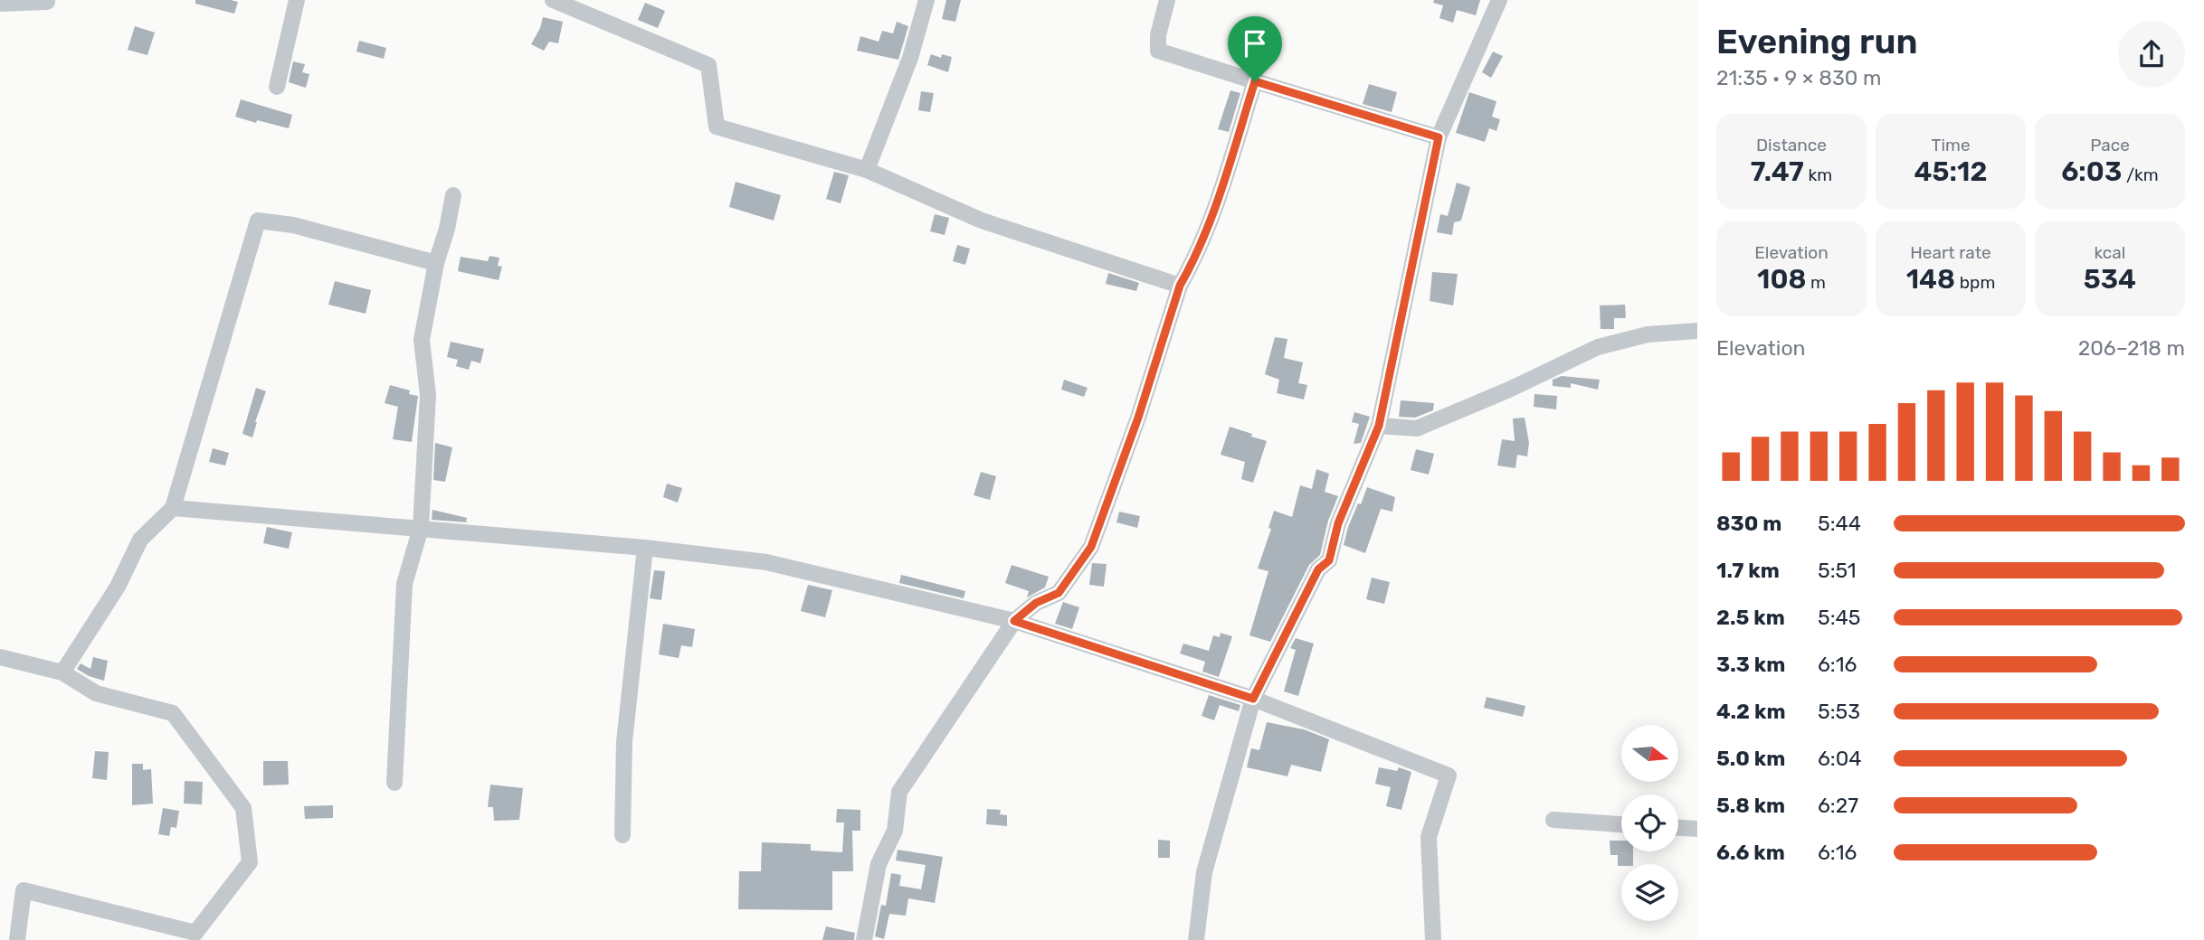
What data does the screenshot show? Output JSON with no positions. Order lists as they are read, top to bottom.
{
  "north": "right",
  "page": {
    "heading": ["Evening run", "21:35 · 9 × 830 m"],
    "stats": [
      ["Distance", "7.47 km"],
      ["Time", "45:12"],
      ["Pace", "6:03 /km"],
      ["Elevation", "108 m"],
      ["Heart rate", "148 bpm"],
      ["kcal", "534"]
    ],
    "chart": ["Elevation", "206–218 m"],
    "list": [
      {
        "name": "830 m",
        "note": "5:44"
      },
      {
        "name": "1.7 km",
        "note": "5:51"
      },
      {
        "name": "2.5 km",
        "note": "5:45"
      },
      {
        "name": "3.3 km",
        "note": "6:16"
      },
      {
        "name": "4.2 km",
        "note": "5:53"
      },
      {
        "name": "5.0 km",
        "note": "6:04"
      },
      {
        "name": "5.8 km",
        "note": "6:27"
      },
      {
        "name": "6.6 km",
        "note": "6:16"
      }
    ]
  }
}
